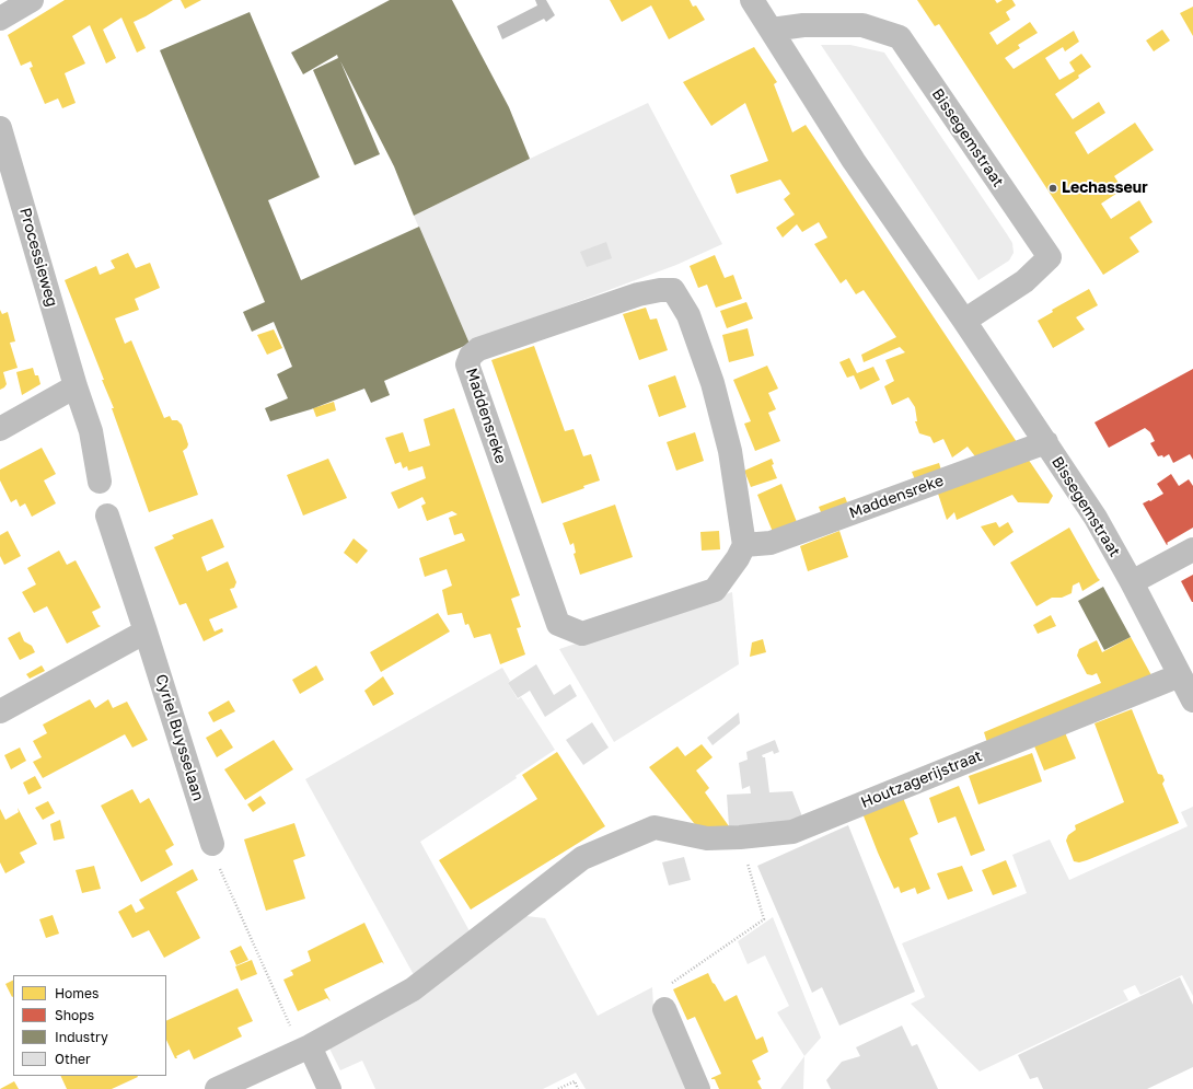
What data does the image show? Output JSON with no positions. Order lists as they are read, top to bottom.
{
  "streets": {
    "street": [
      "Bissegemstraat",
      "Processieweg",
      "Maddensreke",
      "Cyriel Buysselaan",
      "Houtzagerijstraat"
    ]
  },
  "crossings": [
    ["Bissegemstraat", "Maddensreke"],
    ["Bissegemstraat", "Houtzagerijstraat"]
  ],
  "places": ["Lechasseur"],
  "legend": [
    "Homes",
    "Shops",
    "Industry",
    "Other"
  ]
}
